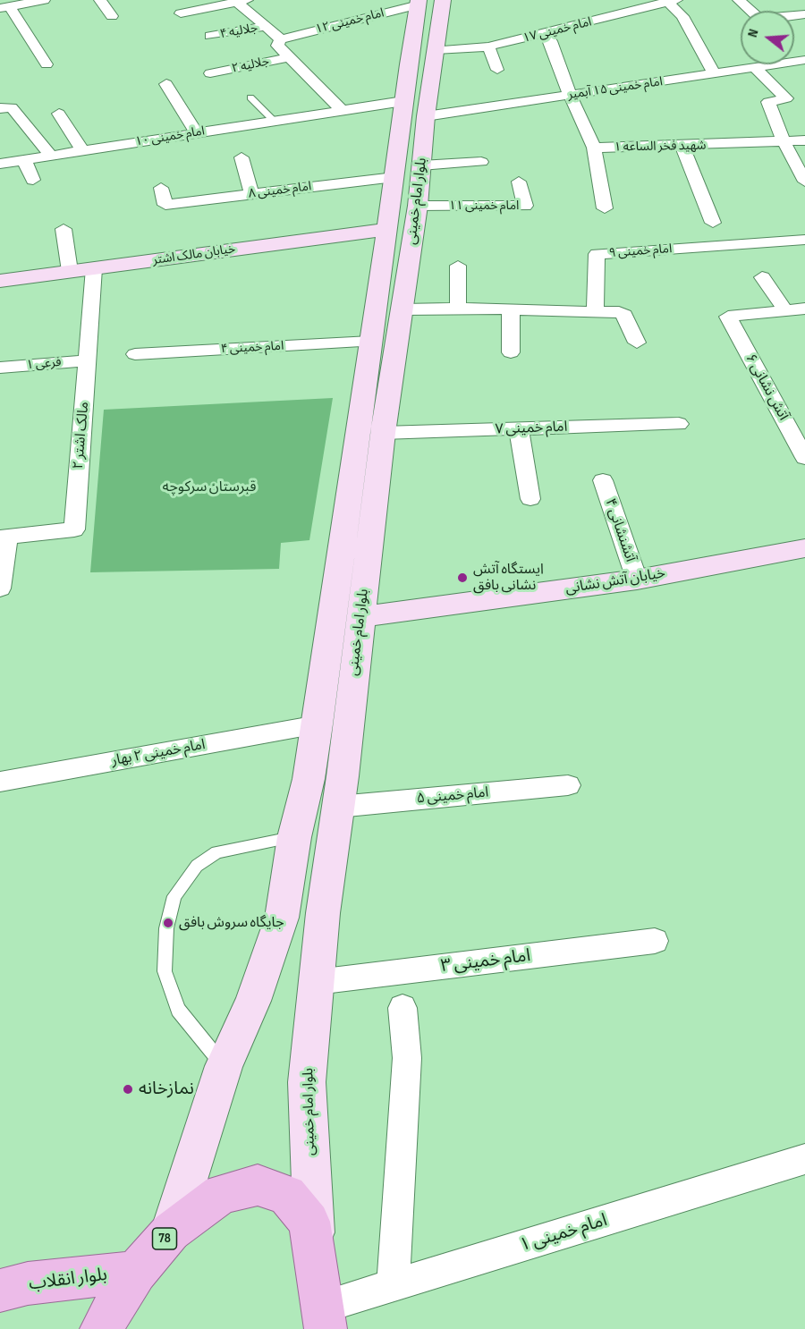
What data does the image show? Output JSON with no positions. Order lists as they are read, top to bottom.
{
  "streets": {
    "main road": [
      "بلوار امام خمینی",
      "خیابان مالک اشتر",
      "خیابان آتش نشانی",
      "78",
      "بلوار انقلاب"
    ],
    "street": [
      "امام خمینی ۱۲",
      "امام خمینی ۱۷",
      "جلالیه ۴",
      "جلالیه ۲",
      "امام خمینی ۱۵ آبمیر",
      "امام خمینی ۱۰",
      "شهید فخر الساعه ۱",
      "امام خمینی ۸",
      "امام خمینی ۱۱",
      "امام خمینی ۹",
      "امام خمینی ۴",
      "فرعی ۱",
      "آتش نشانی ۶",
      "امام خمینی ۷",
      "مالک اشتر ۲",
      "آتشنشانی ۴",
      "امام خمینی ۲ بهار",
      "امام خمینی ۵",
      "امام خمینی ۳",
      "امام خمینی ۱"
    ]
  },
  "crossings": [
    ["امام خمینی ۱۲", "بلوار امام خمینی"],
    ["امام خمینی ۱۷", "شهید فخر الساعه ۱"],
    ["امام خمینی ۱۷", "بلوار امام خمینی"],
    ["امام خمینی ۱۵ آبمیر", "امام خمینی ۱۰"],
    ["امام خمینی ۱۵ آبمیر", "شهید فخر الساعه ۱"],
    ["امام خمینی ۱۵ آبمیر", "بلوار امام خمینی"],
    ["امام خمینی ۱۰", "بلوار امام خمینی"],
    ["امام خمینی ۸", "بلوار امام خمینی"],
    ["بلوار امام خمینی", "امام خمینی ۱۱"],
    ["بلوار امام خمینی", "خیابان مالک اشتر"],
    ["بلوار امام خمینی", "امام خمینی ۴"],
    ["بلوار امام خمینی", "امام خمینی ۷"],
    ["بلوار امام خمینی", "خیابان آتش نشانی"],
    ["بلوار امام خمینی", "امام خمینی ۲ بهار"],
    ["بلوار امام خمینی", "امام خمینی ۵"],
    ["بلوار امام خمینی", "امام خمینی ۳"],
    ["بلوار امام خمینی", "78"],
    ["خیابان مالک اشتر", "مالک اشتر ۲"],
    ["فرعی ۱", "مالک اشتر ۲"],
    ["آتشنشانی ۴", "خیابان آتش نشانی"],
    ["امام خمینی ۱", "78"],
    ["78", "بلوار انقلاب"]
  ],
  "parks": ["قبرستان سرکوچه"],
  "places": ["ایستگاه آتش نشانی بافق", "جایگاه سروش بافق", "نمازخانه"],
  "north": "left"
}
